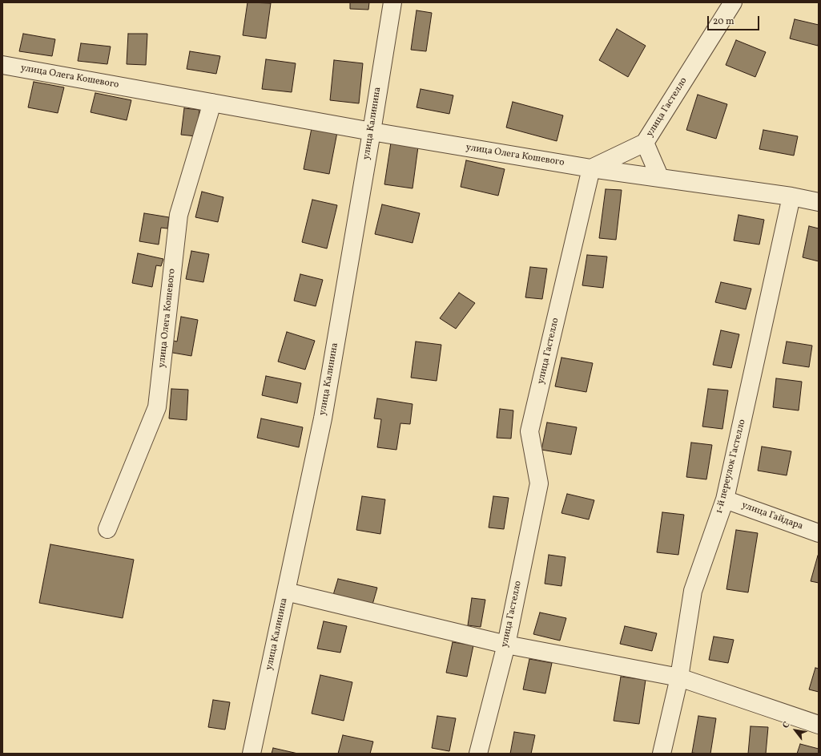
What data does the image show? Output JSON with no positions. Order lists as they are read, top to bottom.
{
  "streets": {
    "street": [
      "улица Олега Кошевого",
      "улица Гастелло",
      "улица Калинина",
      "1-й переулок Гастелло",
      "улица Гайдара"
    ]
  },
  "crossings": [
    ["улица Олега Кошевого", "улица Гастелло"],
    ["улица Олега Кошевого", "улица Калинина"],
    ["улица Олега Кошевого", "1-й переулок Гастелло"],
    ["1-й переулок Гастелло", "улица Гайдара"]
  ],
  "scale_bar": "20 m",
  "north": "top left"
}
